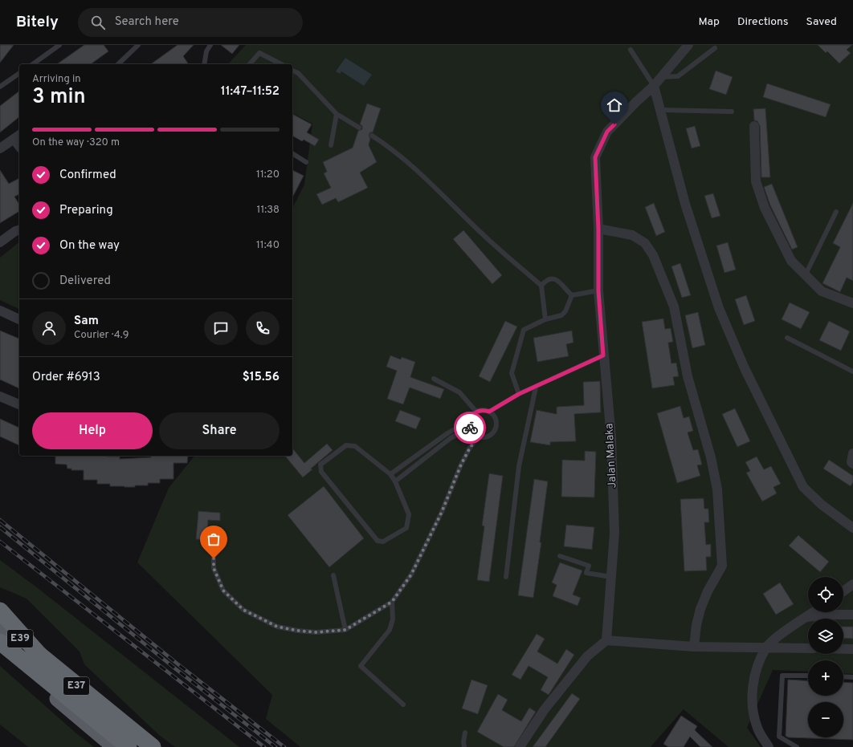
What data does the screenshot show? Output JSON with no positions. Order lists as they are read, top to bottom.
{
  "streets": {
    "highway": ["E39", "E37"],
    "street": ["Jalan Malaka"]
  },
  "crossings": [
    ["E39", "E37"]
  ],
  "page": {
    "header": "Bitely",
    "search": "Search here",
    "nav": ["Map", "Directions", "Saved"],
    "heading": ["3 min", "Arriving in", "11:47–11:52"],
    "panel": [
      "Sam",
      "Courier · 4.9",
      "Order #6913",
      "$15.56"
    ],
    "bar": "On the way · 320 m",
    "list": [
      ["Confirmed", "11:20"],
      ["Preparing", "11:38"],
      ["On the way", "11:40"],
      "Delivered"
    ],
    "buttons": ["Help", "Share"],
    "map_buttons": ["+", "−"]
  }
}
